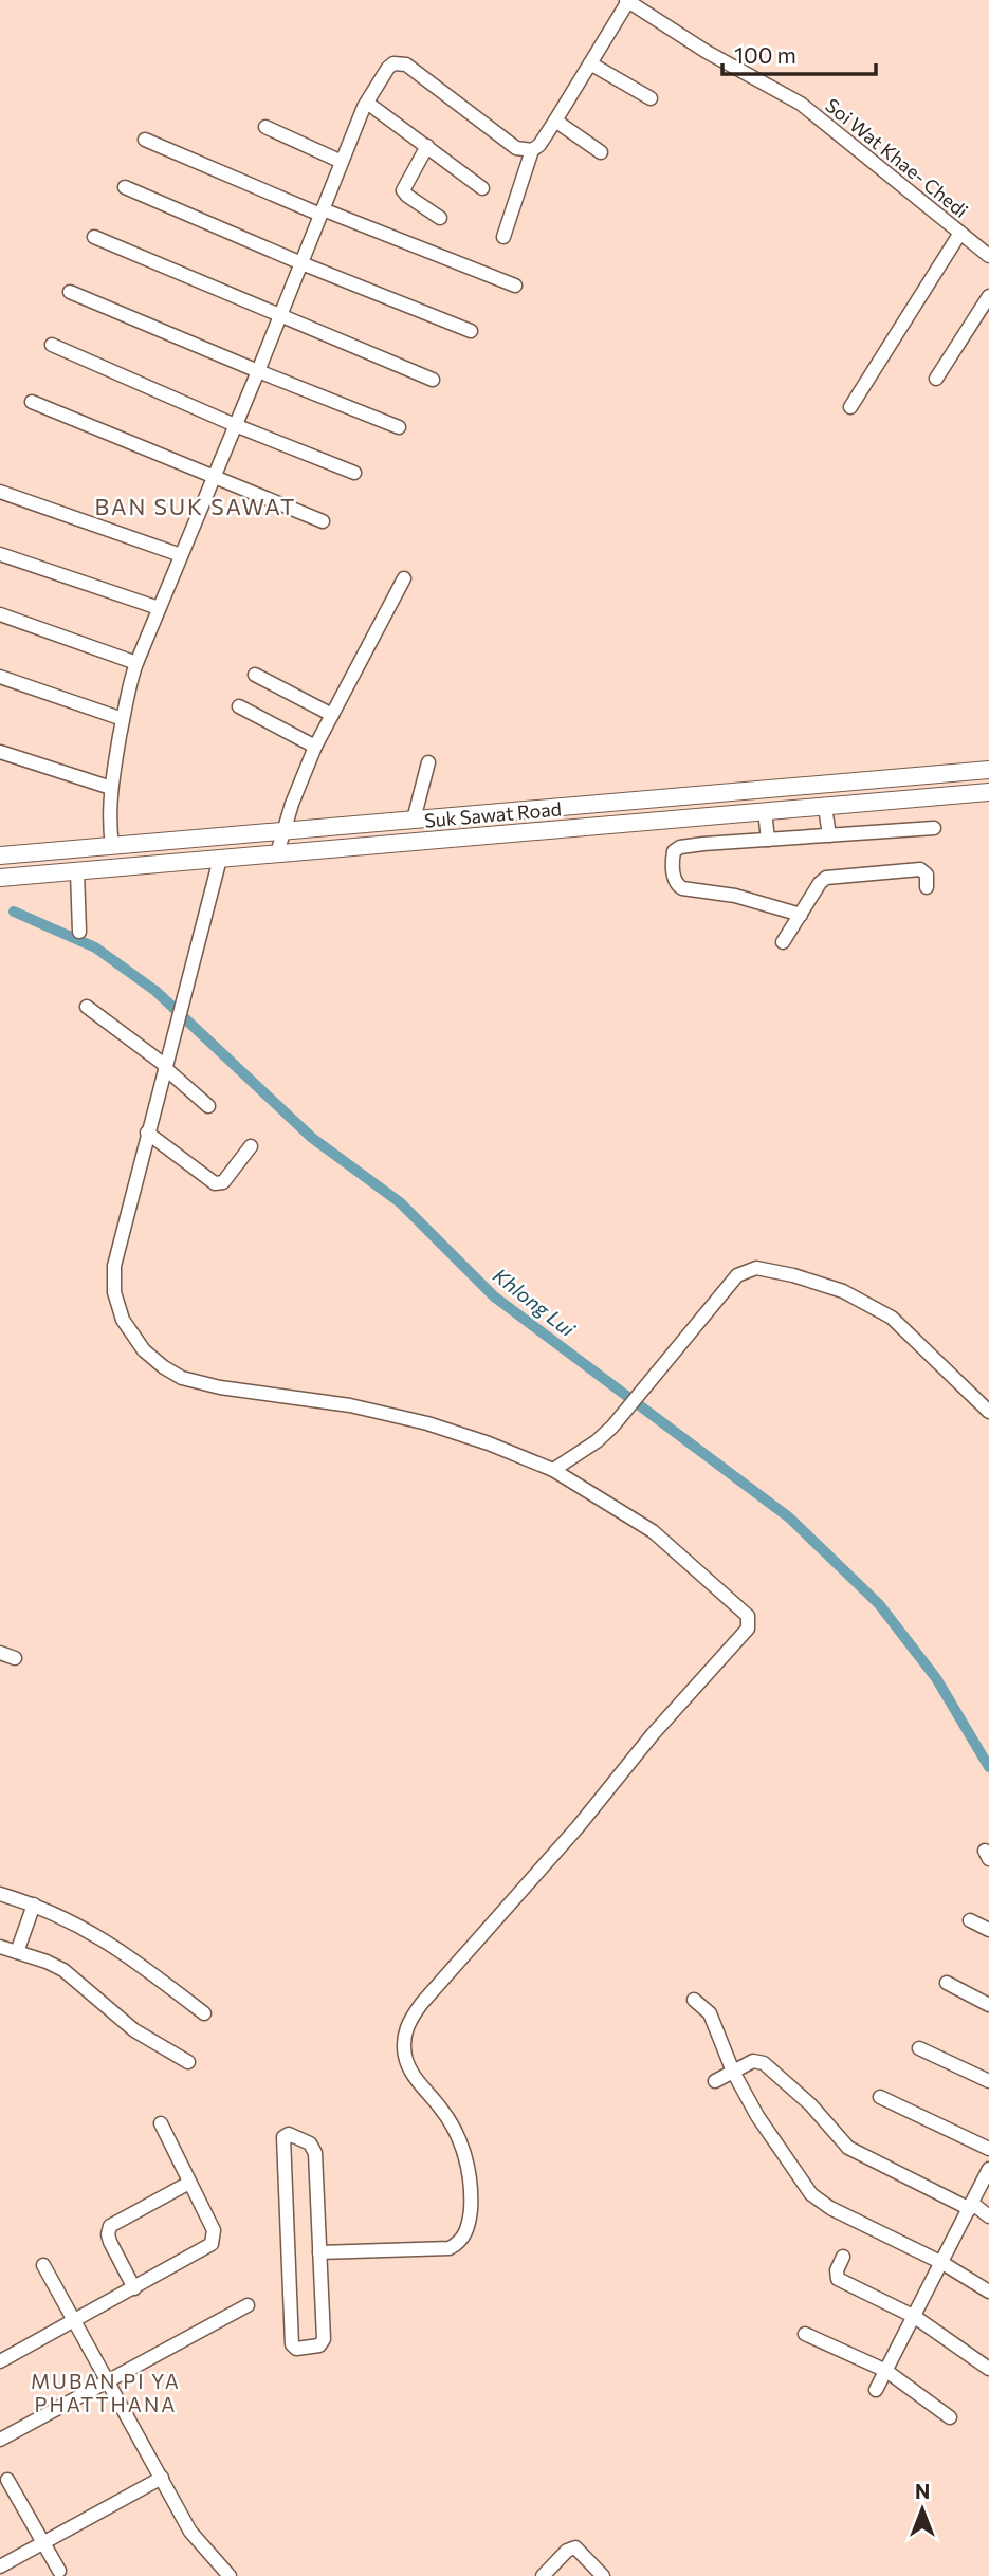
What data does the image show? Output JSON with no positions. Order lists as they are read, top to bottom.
{
  "streets": {
    "main road": ["Suk Sawat Road"],
    "street": ["Soi Wat Khae- Chedi"]
  },
  "districts": ["BAN SUK SAWAT", "MUBAN PI YA PHATTHANA"],
  "water": ["Khlong Lui"],
  "scale_bar": "100 m",
  "north": "top"
}
